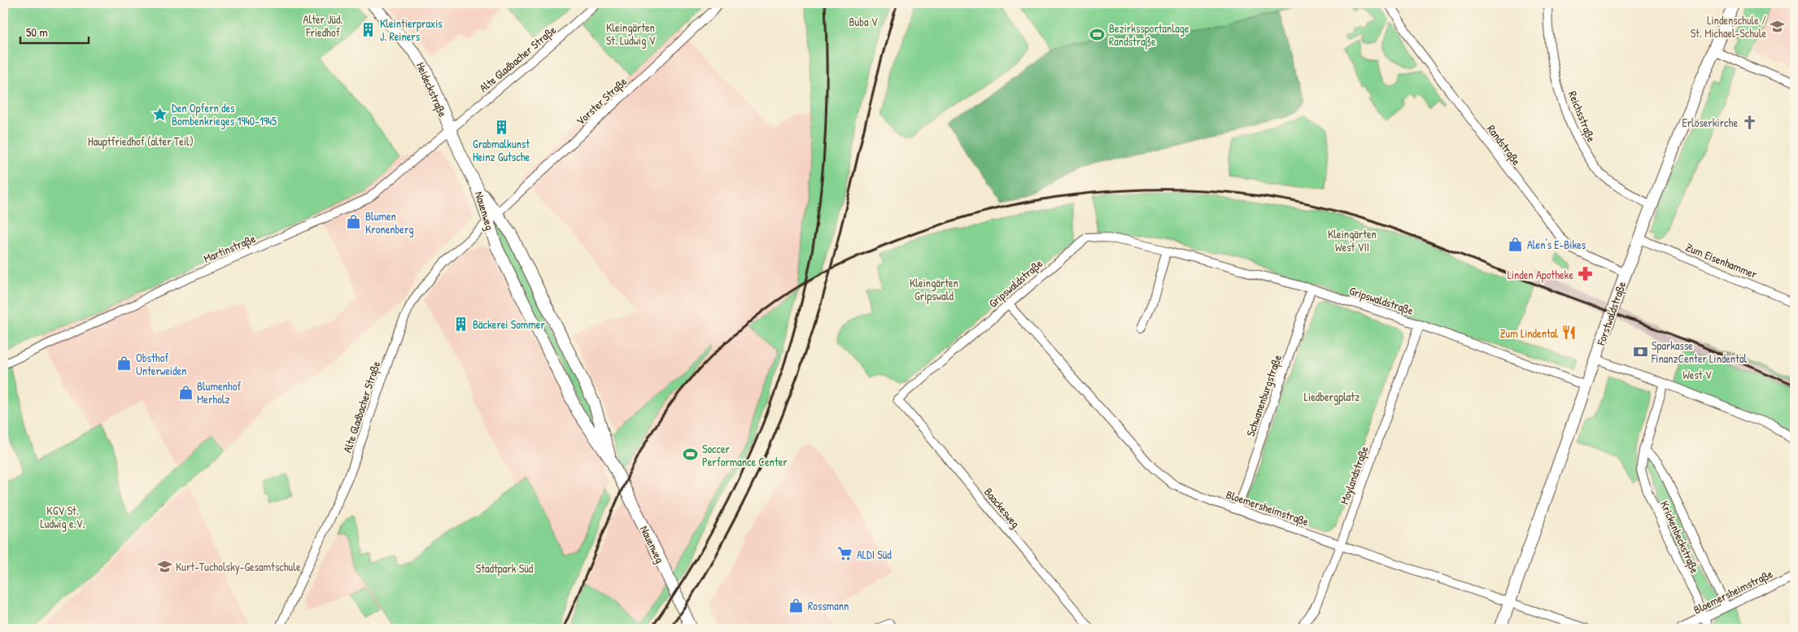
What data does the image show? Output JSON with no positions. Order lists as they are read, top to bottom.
{
  "streets": {
    "street": [
      "Alte Gladbacher Straße",
      "Heideckstraße",
      "Vorster Straße",
      "Reichsstraße",
      "Randstraße",
      "Nauenweg",
      "Martinstraße",
      "Zum Eisenhammer",
      "Gripswaldstraße",
      "Forstwaldstraße",
      "Schwanenburgstraße",
      "Moylandstraße",
      "Baackesweg",
      "Bloemersheimstraße",
      "Krickenbeckstraße"
    ]
  },
  "crossings": [
    ["Alte Gladbacher Straße", "Heideckstraße"],
    ["Alte Gladbacher Straße", "Vorster Straße"],
    ["Alte Gladbacher Straße", "Nauenweg"],
    ["Alte Gladbacher Straße", "Martinstraße"],
    ["Heideckstraße", "Nauenweg"],
    ["Heideckstraße", "Martinstraße"],
    ["Vorster Straße", "Nauenweg"],
    ["Reichsstraße", "Forstwaldstraße"],
    ["Randstraße", "Forstwaldstraße"],
    ["Zum Eisenhammer", "Forstwaldstraße"],
    ["Gripswaldstraße", "Forstwaldstraße"],
    ["Gripswaldstraße", "Schwanenburgstraße"],
    ["Gripswaldstraße", "Moylandstraße"],
    ["Gripswaldstraße", "Baackesweg"],
    ["Gripswaldstraße", "Bloemersheimstraße"],
    ["Forstwaldstraße", "Bloemersheimstraße"],
    ["Schwanenburgstraße", "Bloemersheimstraße"],
    ["Moylandstraße", "Bloemersheimstraße"],
    ["Bloemersheimstraße", "Krickenbeckstraße"]
  ],
  "parks": [
    "Alter Jüd. Friedhof",
    "Buba V",
    "Kleingärten St. Ludwig V",
    "Hauptfriedhof (alter Teil)",
    "Kleingärten West VII",
    "Kleingärten Gripswald",
    "West V",
    "Liedbergplatz",
    "KGV St. Ludwig e.V.",
    "Stadtpark Süd"
  ],
  "places": {
    "school or university": ["Lindenschule / St. Michael-Schule", "Kurt-Tucholsky-Gesamtschule"],
    "building": ["Kleintierpraxis J. Reiners", "Grabmalkunst Heinz Gutsche", "Bäckerei Sommer"],
    "sports": ["Bezirkssportanlage Randstraße", "Soccer Performance Center"],
    "place": ["Den Opfern des Bombenkrieges 1940-1945"],
    "church": ["Erlöserkirche"],
    "shop": [
      "Blumen Kronenberg",
      "Alen's E-Bikes",
      "Obsthof Unterweiden",
      "Blumenhof Merholz",
      "Rossmann"
    ],
    "pharmacy": ["Linden Apotheke"],
    "restaurant": ["Zum Lindental"],
    "bank": ["Sparkasse FinanzCenter Lindental"],
    "supermarket": ["ALDI Süd"]
  },
  "scale_bar": "50 m"
}
